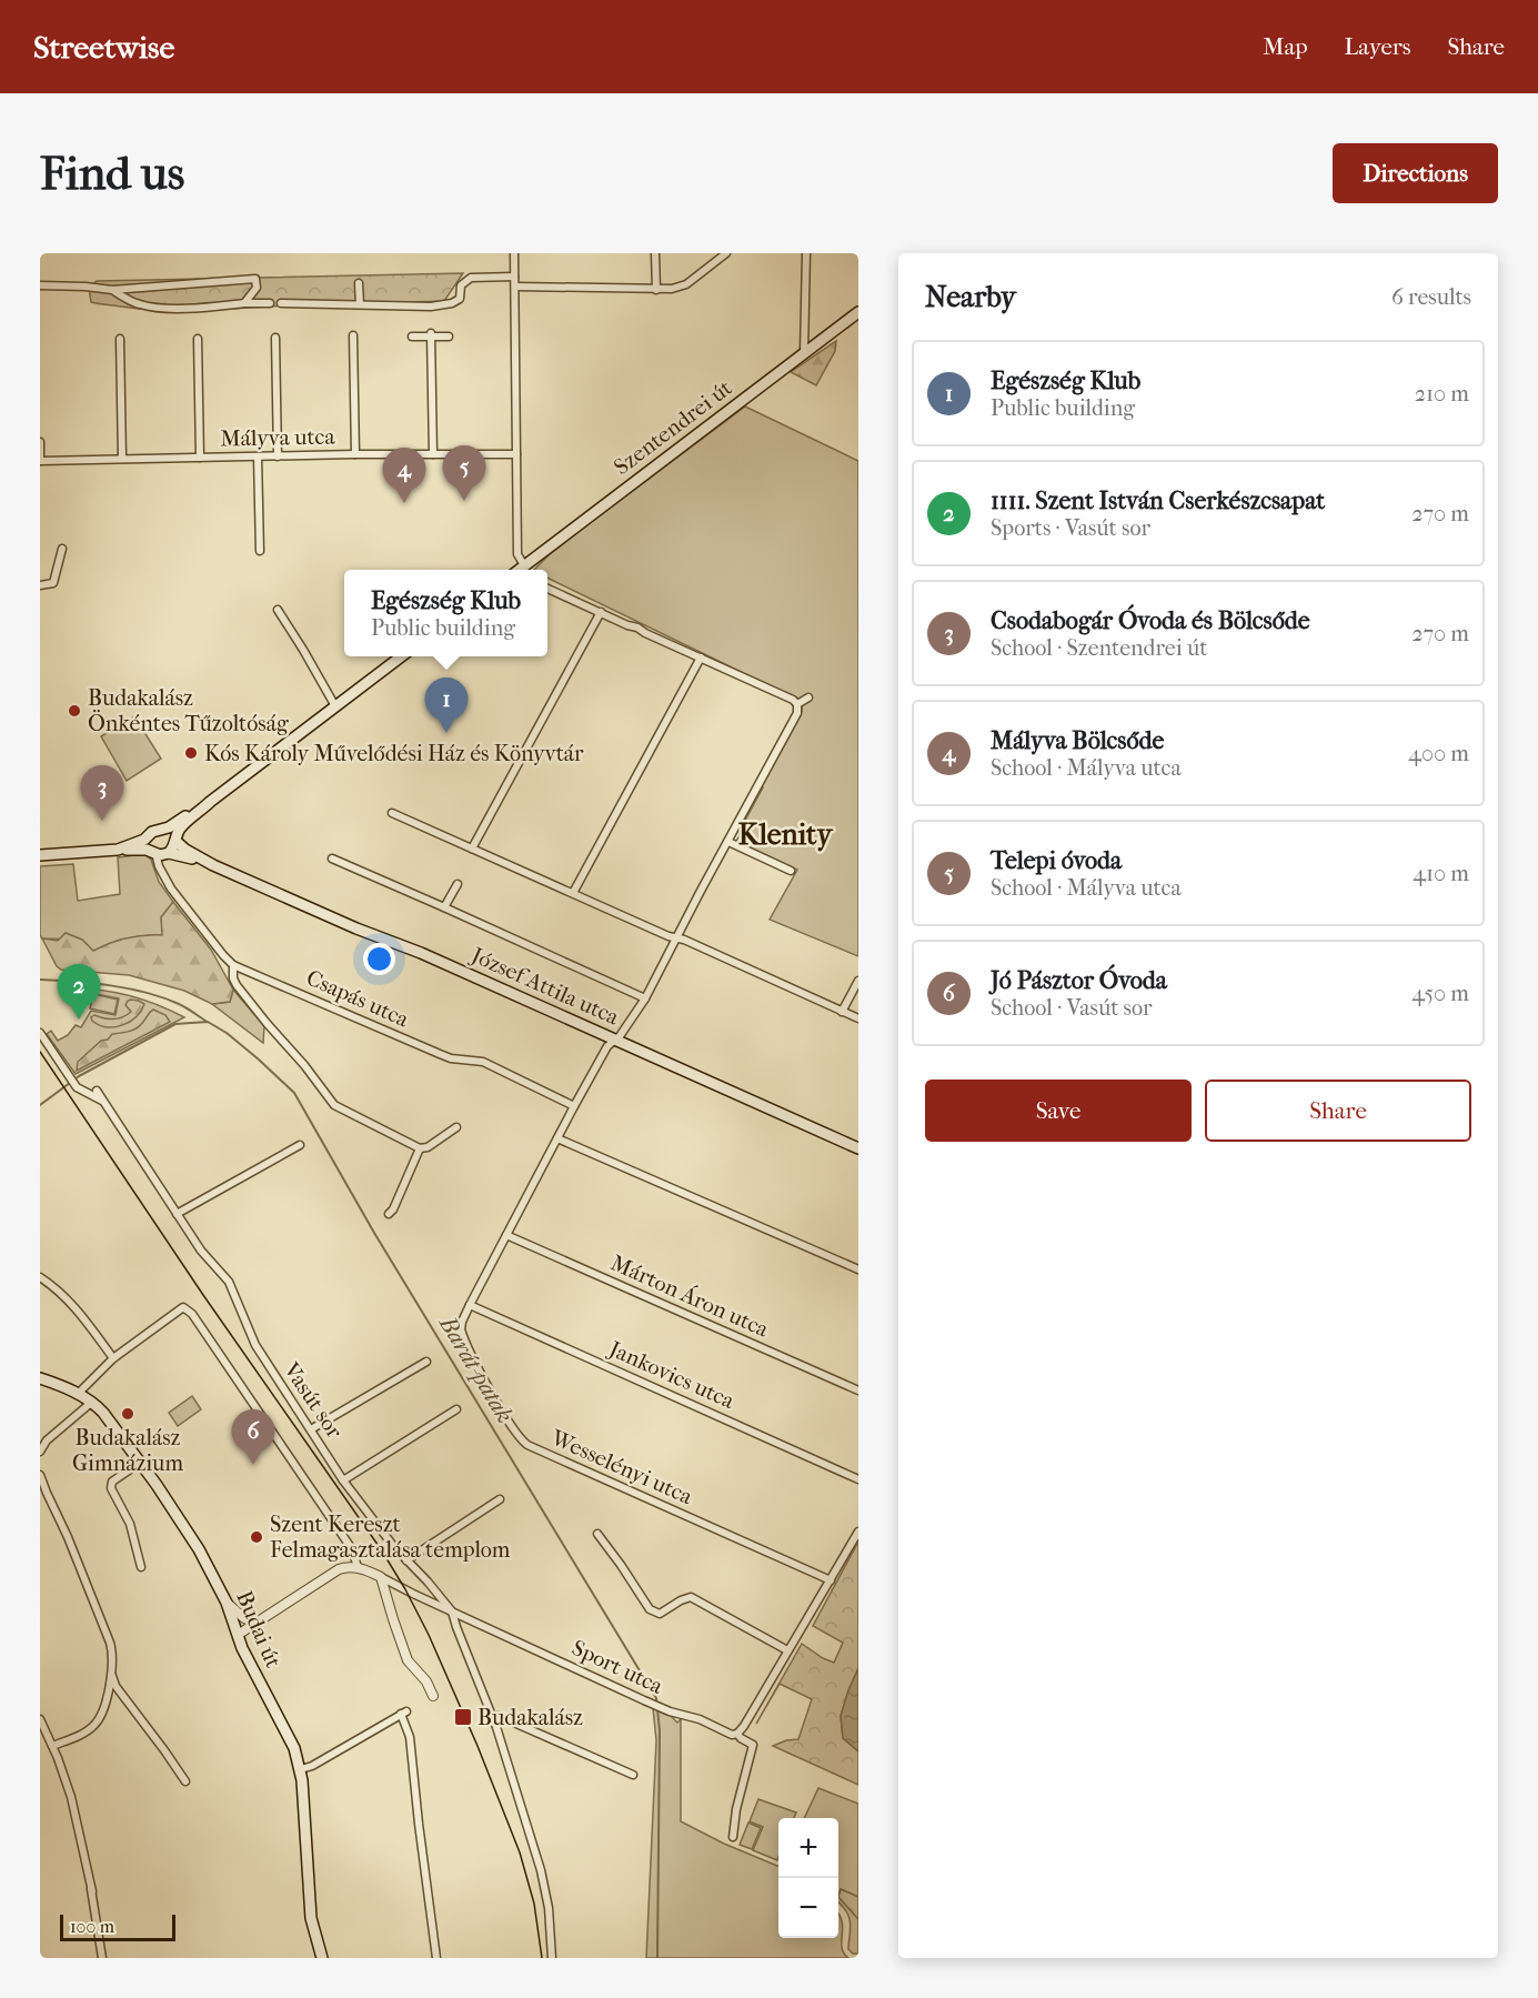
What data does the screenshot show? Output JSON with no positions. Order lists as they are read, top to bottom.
{
  "streets": {
    "main road": ["Szentendrei út", "József Attila utca", "Budai út"],
    "street": [
      "Mályva utca",
      "Csapás utca",
      "Márton Áron utca",
      "Jankovics utca",
      "Vasút sor",
      "Wesselényi utca",
      "Sport utca"
    ]
  },
  "crossings": [
    ["Jankovics utca", "Wesselényi utca"],
    ["Vasút sor", "Sport utca"]
  ],
  "districts": ["Klenity"],
  "water": ["Barát-patak"],
  "places": {
    "other": [
      "Budakalász Önkéntes Tűzoltóság",
      "Kós Károly Művelődési Ház és Könyvtár",
      "Budakalász Gimnázium",
      "Szent Kereszt Felmagasztalása templom"
    ],
    "transit": ["Budakalász"]
  },
  "scale_bar": "100 m",
  "page": {
    "header": "Streetwise",
    "nav": ["Map", "Layers", "Share"],
    "buttons": [
      "Directions",
      ["Save", "Share"]
    ],
    "title": "Find us",
    "heading": ["Nearby", "6 results"],
    "list": [
      {
        "mark": "1",
        "name": "Egészség Klub",
        "note": "Public building",
        "value": "210 m"
      },
      {
        "mark": "2",
        "name": "1111. Szent István Cserkészcsapat",
        "note": "Sports · Vasút sor",
        "value": "270 m"
      },
      {
        "mark": "3",
        "name": "Csodabogár Óvoda és Bölcsőde",
        "note": "School · Szentendrei út",
        "value": "270 m"
      },
      {
        "mark": "4",
        "name": "Mályva Bölcsőde",
        "note": "School · Mályva utca",
        "value": "400 m"
      },
      {
        "mark": "5",
        "name": "Telepi óvoda",
        "note": "School · Mályva utca",
        "value": "410 m"
      },
      {
        "mark": "6",
        "name": "Jó Pásztor Óvoda",
        "note": "School · Vasút sor",
        "value": "450 m"
      }
    ],
    "pins": [
      "5",
      "4",
      "1",
      "3",
      "2",
      "6"
    ],
    "popup": ["Egészség Klub", "Public building"],
    "map_buttons": ["+", "−"],
    "scale": "100 m"
  }
}
